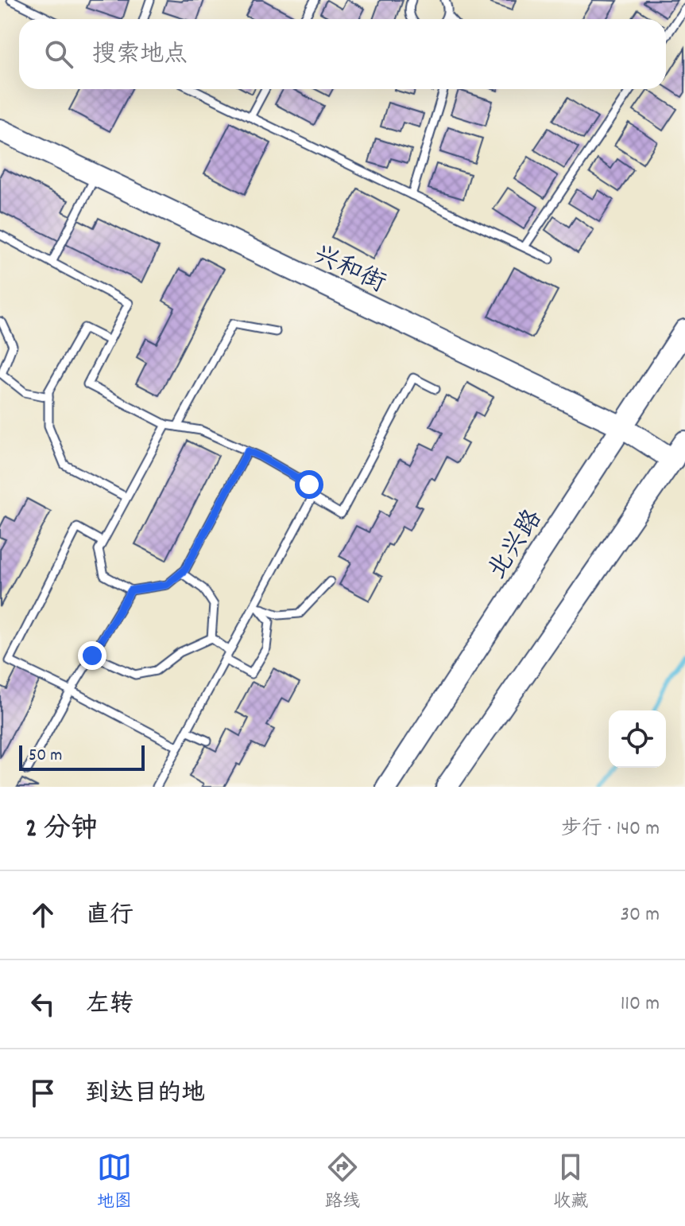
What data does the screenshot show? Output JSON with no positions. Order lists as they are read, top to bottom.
{
  "streets": {
    "main road": ["兴和街", "北兴路"]
  },
  "crossings": [
    ["兴和街", "北兴路"]
  ],
  "scale_bar": "50 m",
  "page": {
    "search": "搜索地点",
    "scale": "50 m",
    "heading": ["2 分钟", "步行 · 140 m"],
    "list": [
      ["直行", "30 m"],
      ["左转", "110 m"],
      "到达目的地"
    ],
    "nav": ["地图", "路线", "收藏"]
  }
}
